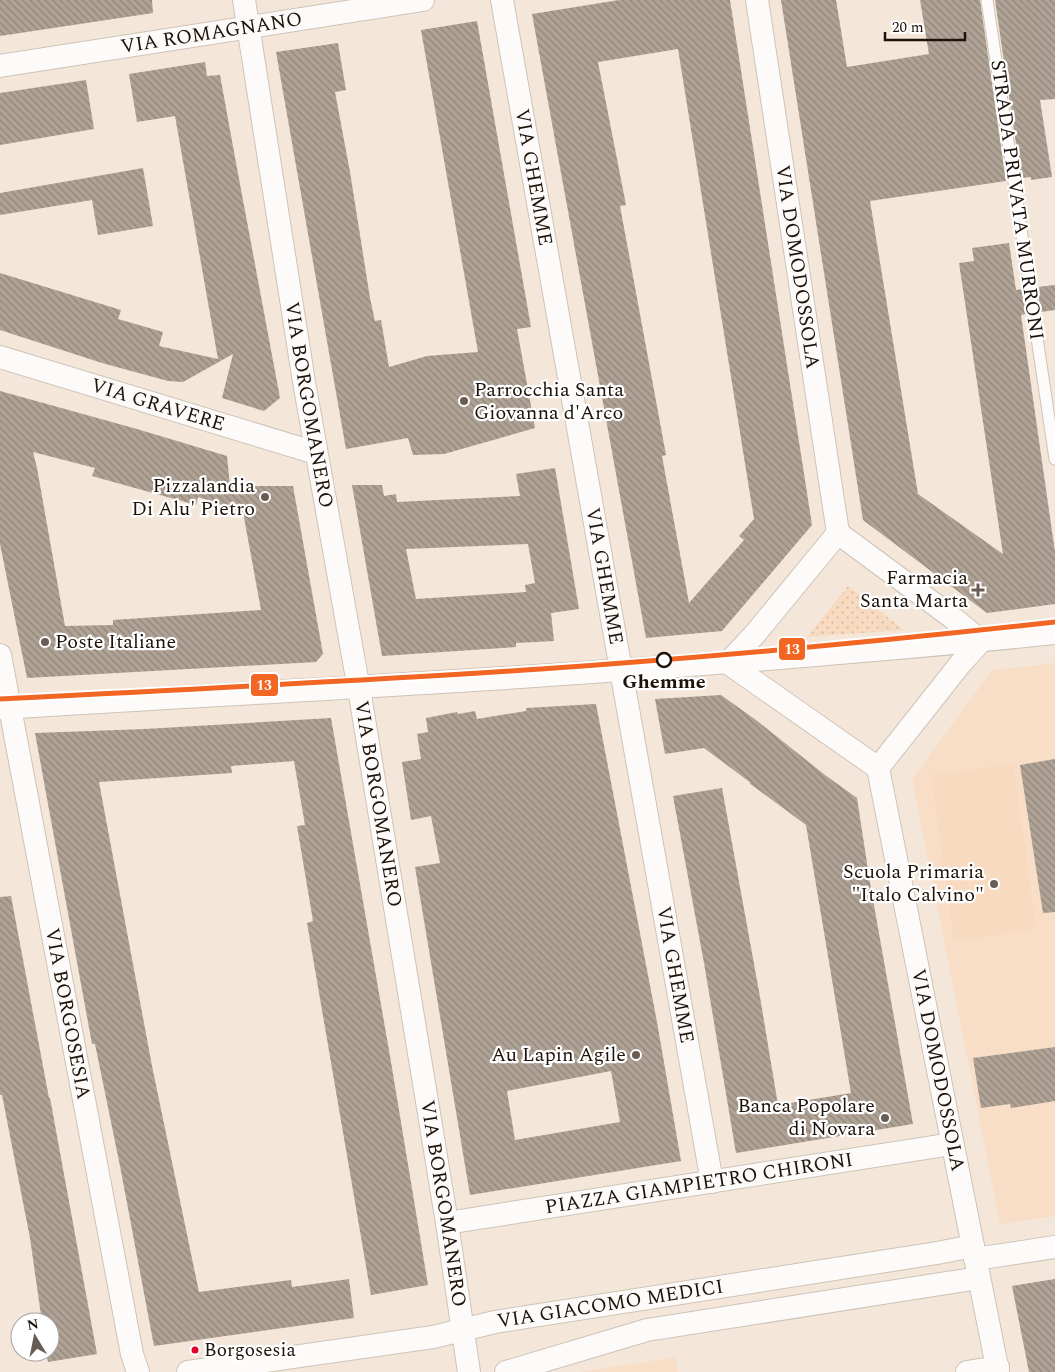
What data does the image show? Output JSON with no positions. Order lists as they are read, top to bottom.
{
  "streets": {
    "street": [
      "VIA ROMAGNANO",
      "VIA GHEMME",
      "VIA DOMODOSSOLA",
      "VIA GRAVERE",
      "VIA BORGOMANERO",
      "VIA BORGOSESIA",
      "PIAZZA GIAMPIETRO CHIRONI",
      "VIA GIACOMO MEDICI"
    ],
    "lane": ["STRADA PRIVATA MURRONI"]
  },
  "crossings": [
    ["VIA ROMAGNANO", "VIA BORGOMANERO"],
    ["VIA GHEMME", "PIAZZA GIAMPIETRO CHIRONI"],
    ["VIA DOMODOSSOLA", "PIAZZA GIAMPIETRO CHIRONI"],
    ["VIA DOMODOSSOLA", "VIA GIACOMO MEDICI"],
    ["VIA GRAVERE", "VIA BORGOMANERO"],
    ["VIA BORGOMANERO", "PIAZZA GIAMPIETRO CHIRONI"],
    ["VIA BORGOMANERO", "VIA GIACOMO MEDICI"]
  ],
  "places": {
    "other": [
      "Parrocchia Santa Giovanna d'Arco",
      "Pizzalandia Di Alu' Pietro",
      "Poste Italiane",
      "Ghemme",
      "Scuola Primaria \"Italo Calvino\"",
      "Au Lapin Agile",
      "Banca Popolare di Novara",
      "Borgosesia"
    ],
    "health": ["Farmacia Santa Marta"]
  },
  "lines": ["transit line 13"],
  "scale_bar": "20 m",
  "north": "top"
}
